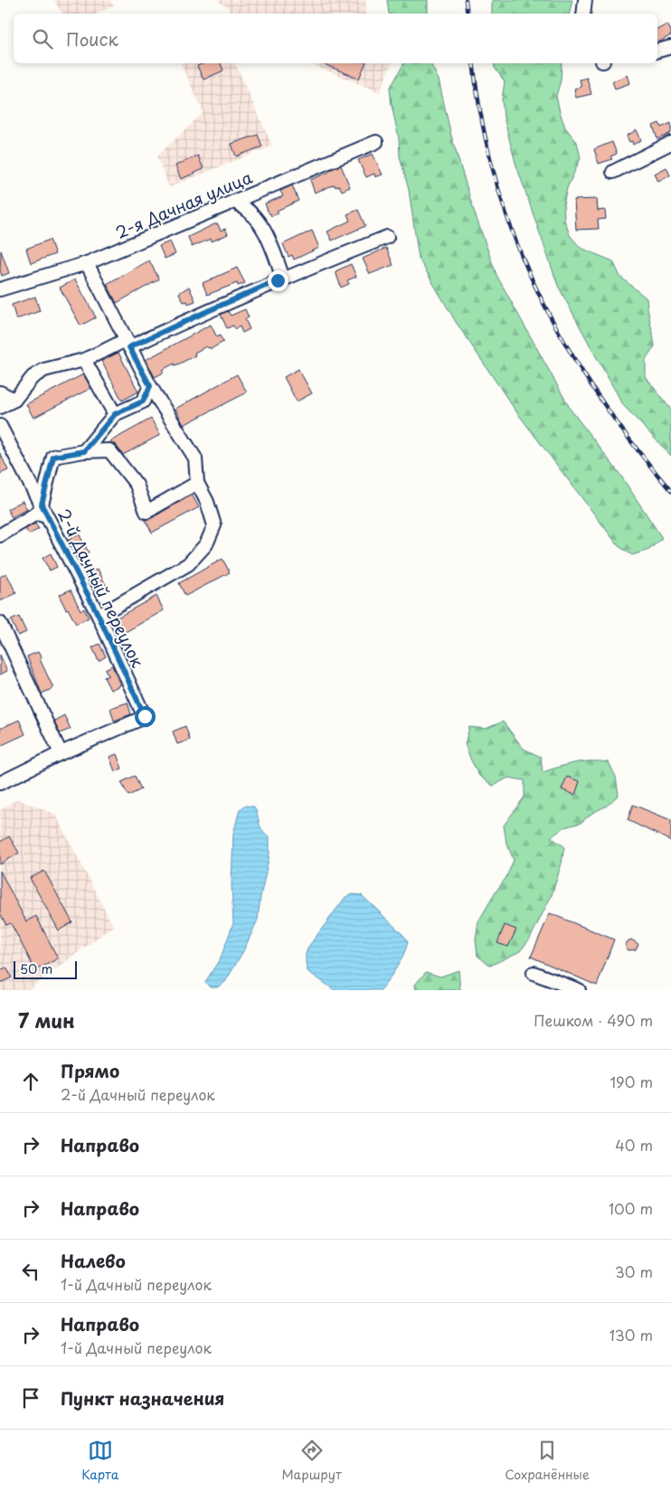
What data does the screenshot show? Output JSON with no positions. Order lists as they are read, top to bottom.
{
  "streets": {
    "street": ["2-я Дачная улица", "2-й Дачный переулок"]
  },
  "scale_bar": "50 m",
  "page": {
    "search": "Поиск",
    "scale": "50 m",
    "heading": ["7 мин", "Пешком · 490 m"],
    "list": [
      ["Прямо", "2-й Дачный переулок", "190 m"],
      ["Направо", "40 m"],
      ["Направо", "100 m"],
      ["Налево", "1-й Дачный переулок", "30 m"],
      ["Направо", "1-й Дачный переулок", "130 m"],
      "Пункт назначения"
    ],
    "nav": ["Карта", "Маршрут", "Сохранённые"]
  }
}
